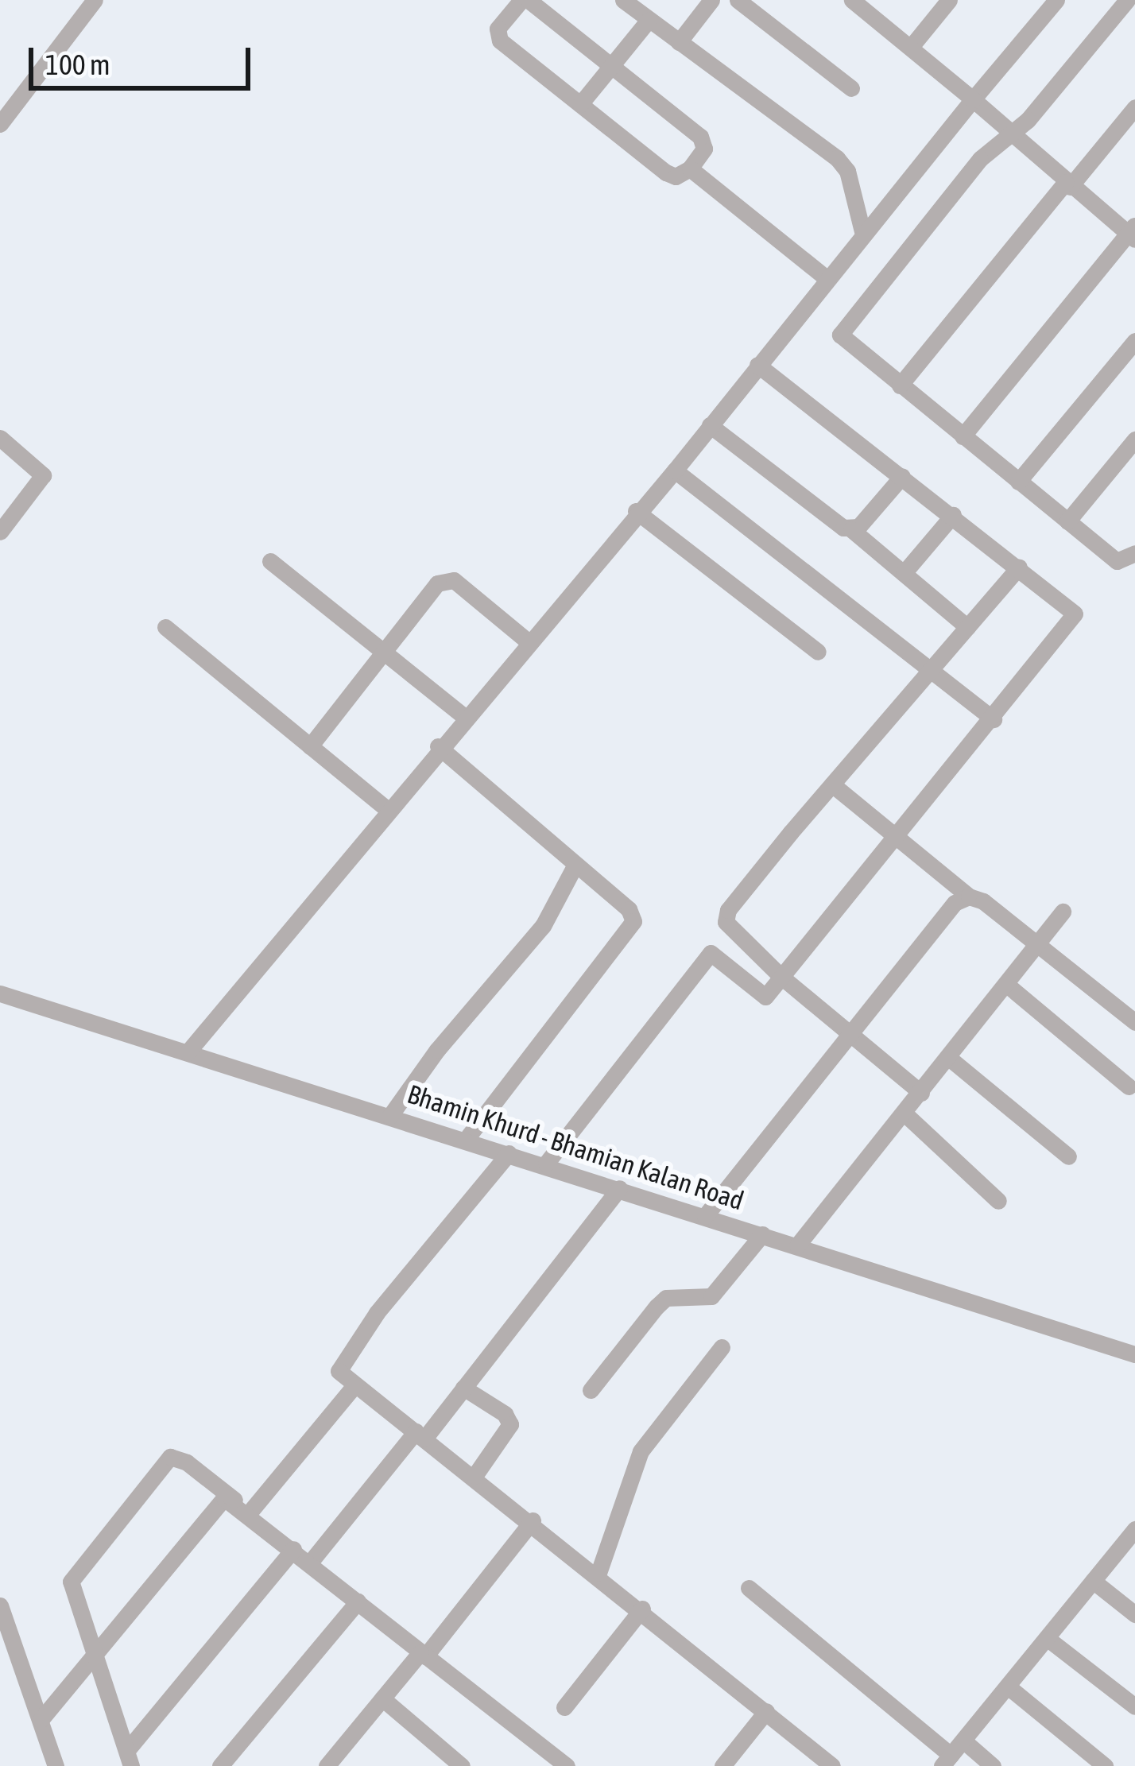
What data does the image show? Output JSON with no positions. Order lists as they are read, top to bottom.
{
  "streets": {
    "street": ["Bhamin Khurd - Bhamian Kalan Road"]
  },
  "scale_bar": "100 m"
}
